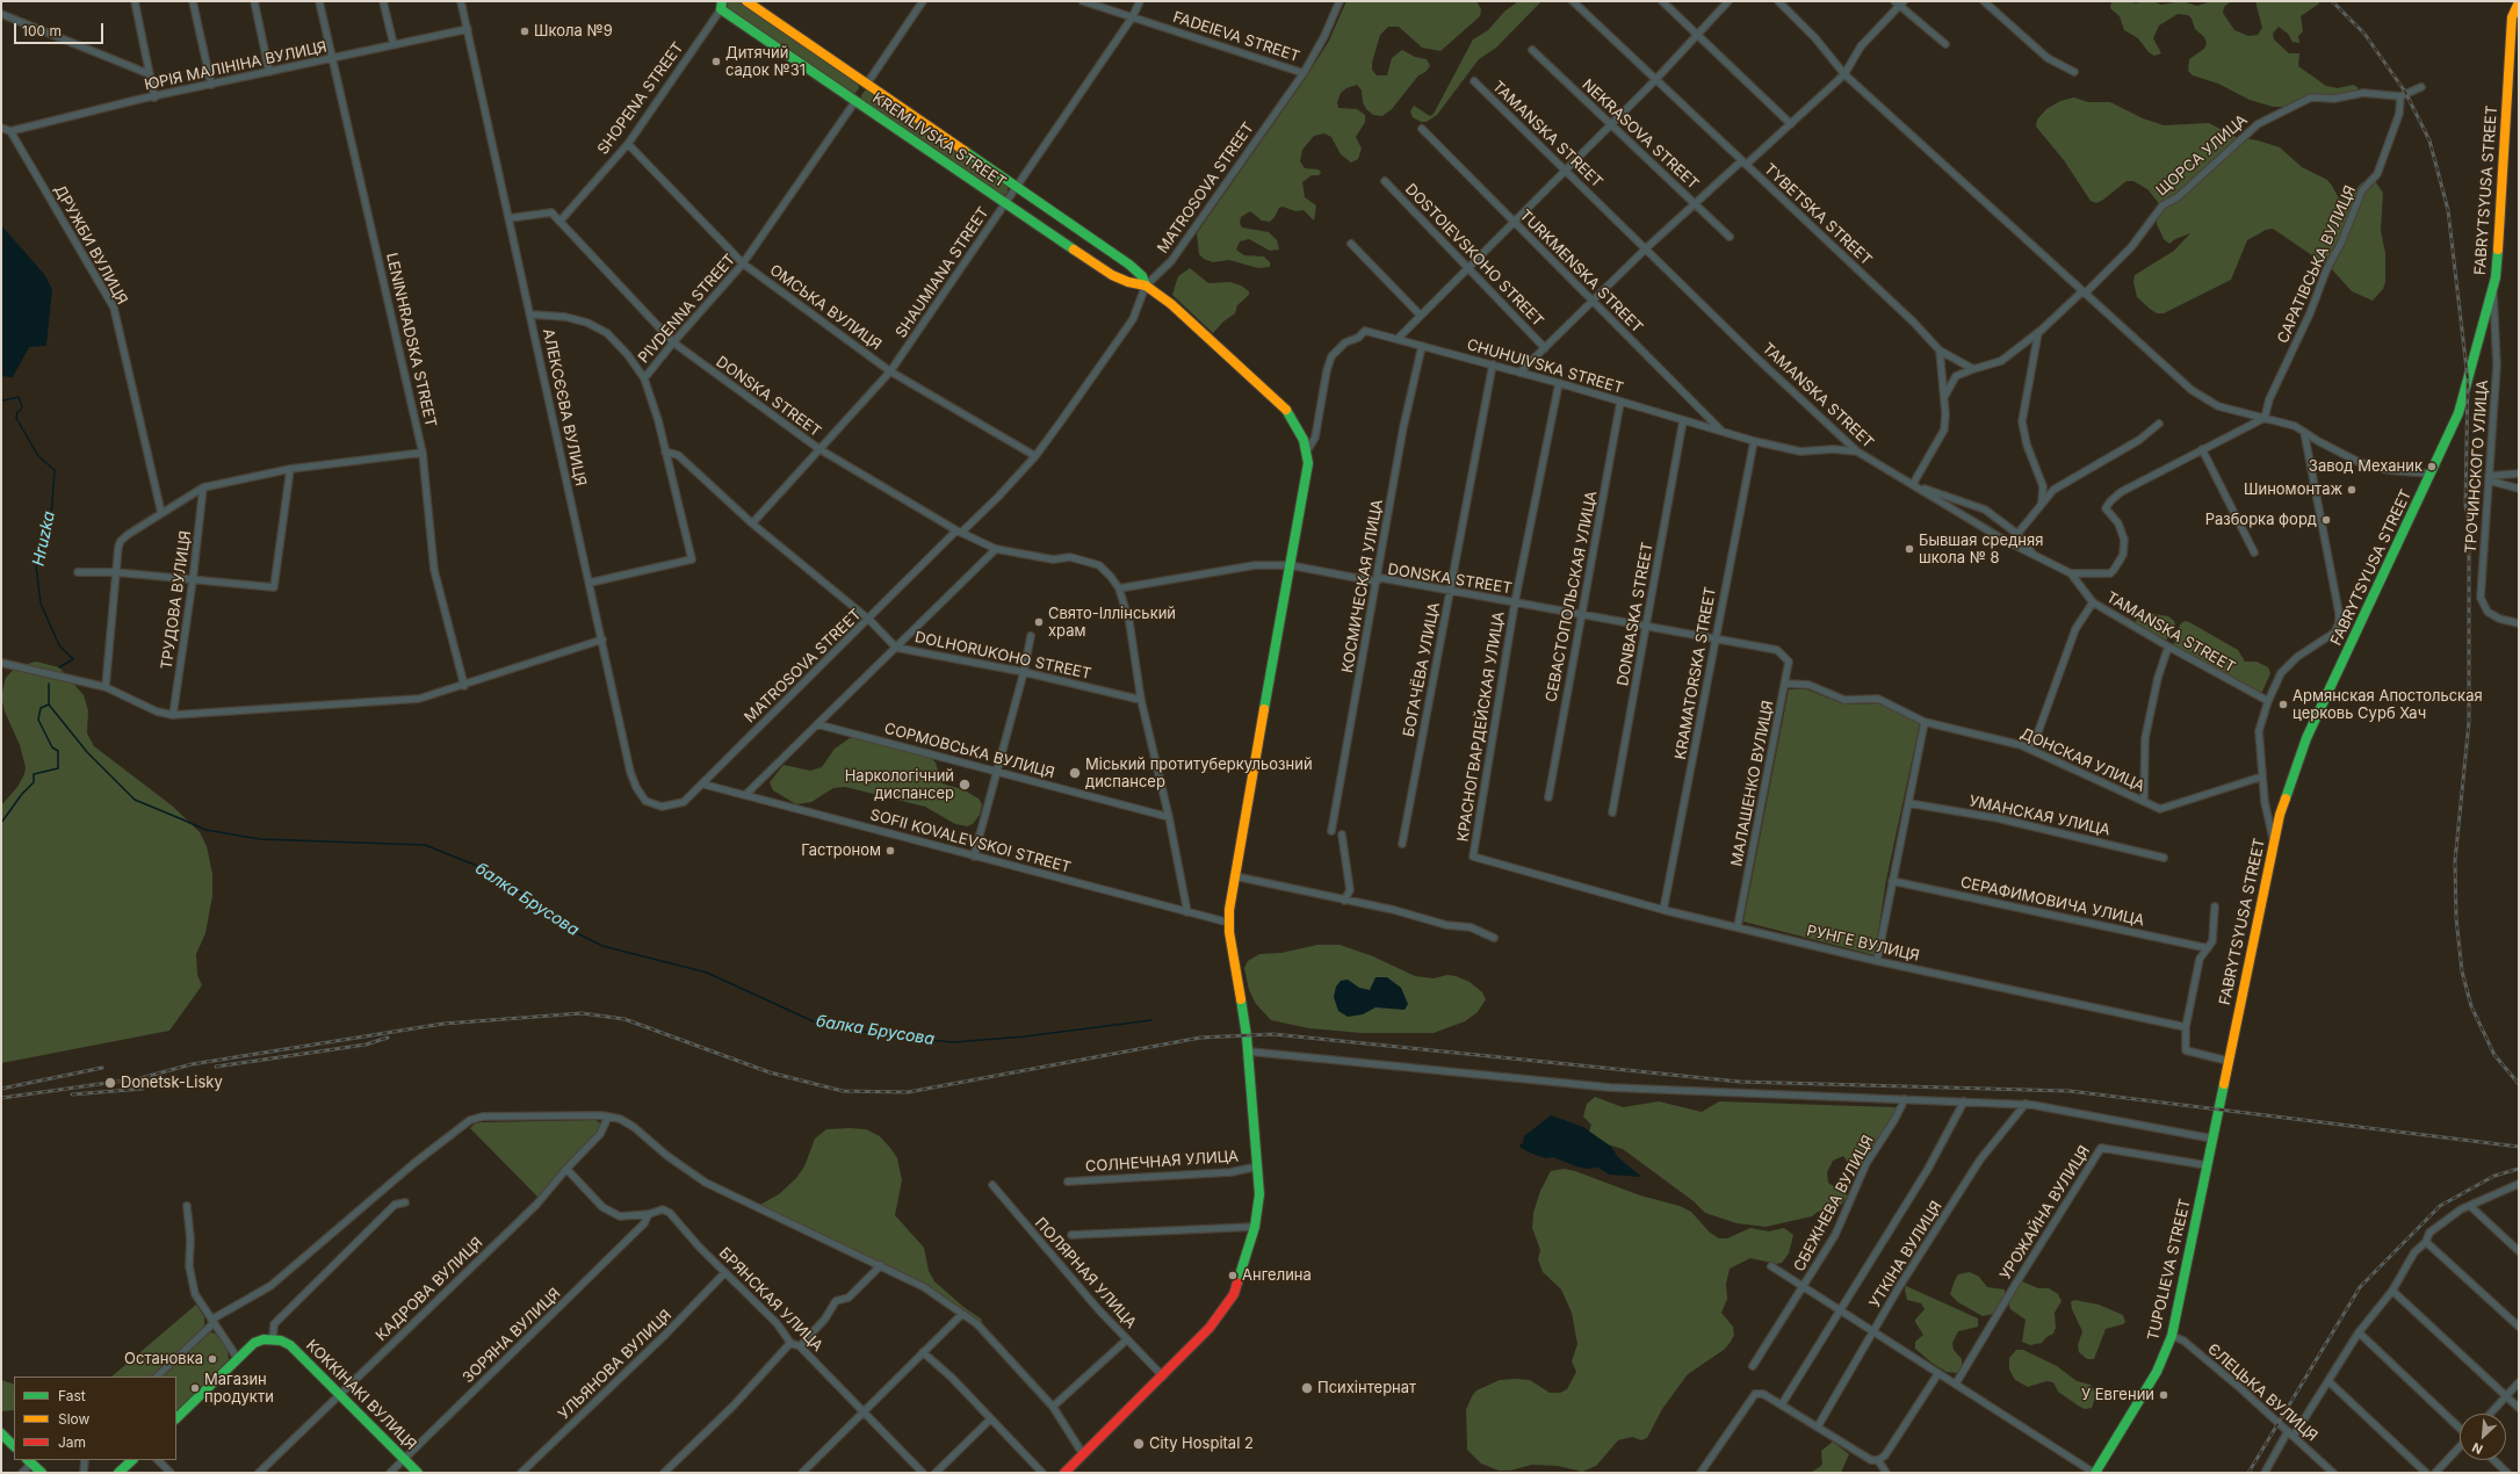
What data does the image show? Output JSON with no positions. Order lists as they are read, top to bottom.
{
  "streets": {
    "street": [
      "FADEIEVA STREET",
      "ЮРІЯ МАЛІНІНА ВУЛИЦЯ",
      "SHOPENA STREET",
      "TAMANSKA STREET",
      "NEKRASOVA STREET",
      "KREMLIVSKA STREET",
      "ЩОРСА УЛИЦА",
      "MATROSOVA STREET",
      "FABRYTSYUSA STREET",
      "TYBETSKA STREET",
      "ДРУЖБИ ВУЛИЦЯ",
      "DOSTOIEVSKOHO STREET",
      "САРАТІВСЬКА ВУЛИЦЯ",
      "TURKMENSKA STREET",
      "SHAUMIANA STREET",
      "ОМСЬКА ВУЛИЦЯ",
      "PIVDENNA STREET",
      "LENINHRADSKA STREET",
      "CHUHUIVSKA STREET",
      "DONSKA STREET",
      "АЛЕКСЄЄВА ВУЛИЦЯ",
      "ТРОЧИНСКОГО УЛИЦА",
      "КОСМИЧЕСКАЯ УЛИЦА",
      "СЕВАСТОПОЛЬСКАЯ УЛИЦА",
      "ТРУДОВА ВУЛИЦЯ",
      "DONBASKA STREET",
      "DOLHORUKOHO STREET",
      "БОГАЧЁВА УЛИЦА",
      "KRAMATORSKA STREET",
      "КРАСНОГВАРДЕЙСКАЯ УЛИЦА",
      "СОРМОВСЬКА ВУЛИЦЯ",
      "ДОНСКАЯ УЛИЦА",
      "МАЛАШЕНКО ВУЛИЦЯ",
      "УМАНСКАЯ УЛИЦА",
      "SOFII KOVALEVSKOI STREET",
      "СЕРАФИМОВИЧА УЛИЦА",
      "РУНГЕ ВУЛИЦЯ",
      "СОЛНЕЧНАЯ УЛИЦА",
      "СБЕЖНЕВА ВУЛИЦЯ",
      "УРОЖАЙНА ВУЛИЦЯ",
      "УТКIНА ВУЛИЦЯ",
      "TUPOLIEVA STREET",
      "ПОЛЯРНАЯ УЛИЦА",
      "КАДРОВА ВУЛИЦЯ",
      "БРЯНСКАЯ УЛИЦА",
      "ЗОРЯНА ВУЛИЦЯ",
      "УЛЬЯНОВА ВУЛИЦЯ",
      "ЄЛЕЦЬКА ВУЛИЦЯ",
      "КОККІНАКІ ВУЛИЦЯ"
    ]
  },
  "crossings": [
    ["FADEIEVA STREET", "MATROSOVA STREET"],
    ["ЮРІЯ МАЛІНІНА ВУЛИЦЯ", "ДРУЖБИ ВУЛИЦЯ"],
    ["ЮРІЯ МАЛІНІНА ВУЛИЦЯ", "LENINHRADSKA STREET"],
    ["ЮРІЯ МАЛІНІНА ВУЛИЦЯ", "АЛЕКСЄЄВА ВУЛИЦЯ"],
    ["SHOPENA STREET", "KREMLIVSKA STREET"],
    ["SHOPENA STREET", "ОМСЬКА ВУЛИЦЯ"],
    ["SHOPENA STREET", "DONSKA STREET"],
    ["TAMANSKA STREET", "CHUHUIVSKA STREET"],
    ["KREMLIVSKA STREET", "MATROSOVA STREET"],
    ["KREMLIVSKA STREET", "SHAUMIANA STREET"],
    ["KREMLIVSKA STREET", "PIVDENNA STREET"],
    ["KREMLIVSKA STREET", "CHUHUIVSKA STREET"],
    ["KREMLIVSKA STREET", "DONSKA STREET"],
    ["ЩОРСА УЛИЦА", "TYBETSKA STREET"],
    ["ЩОРСА УЛИЦА", "САРАТІВСЬКА ВУЛИЦЯ"],
    ["MATROSOVA STREET", "ОМСЬКА ВУЛИЦЯ"],
    ["MATROSOVA STREET", "DONSKA STREET"],
    ["MATROSOVA STREET", "АЛЕКСЄЄВА ВУЛИЦЯ"],
    ["MATROSOVA STREET", "DOLHORUKOHO STREET"],
    ["MATROSOVA STREET", "SOFII KOVALEVSKOI STREET"],
    ["FABRYTSYUSA STREET", "ТРОЧИНСКОГО УЛИЦА"],
    ["FABRYTSYUSA STREET", "TUPOLIEVA STREET"],
    ["TURKMENSKA STREET", "CHUHUIVSKA STREET"],
    ["SHAUMIANA STREET", "ОМСЬКА ВУЛИЦЯ"],
    ["SHAUMIANA STREET", "DONSKA STREET"],
    ["ОМСЬКА ВУЛИЦЯ", "PIVDENNA STREET"],
    ["PIVDENNA STREET", "DONSKA STREET"],
    ["PIVDENNA STREET", "АЛЕКСЄЄВА ВУЛИЦЯ"],
    ["CHUHUIVSKA STREET", "КОСМИЧЕСКАЯ УЛИЦА"],
    ["CHUHUIVSKA STREET", "СЕВАСТОПОЛЬСКАЯ УЛИЦА"],
    ["CHUHUIVSKA STREET", "DONBASKA STREET"],
    ["CHUHUIVSKA STREET", "БОГАЧЁВА УЛИЦА"],
    ["CHUHUIVSKA STREET", "KRAMATORSKA STREET"],
    ["CHUHUIVSKA STREET", "КРАСНОГВАРДЕЙСКАЯ УЛИЦА"],
    ["DONSKA STREET", "КОСМИЧЕСКАЯ УЛИЦА"],
    ["DONSKA STREET", "СЕВАСТОПОЛЬСКАЯ УЛИЦА"],
    ["DONSKA STREET", "DONBASKA STREET"],
    ["DONSKA STREET", "БОГАЧЁВА УЛИЦА"],
    ["DONSKA STREET", "KRAMATORSKA STREET"],
    ["DONSKA STREET", "КРАСНОГВАРДЕЙСКАЯ УЛИЦА"],
    ["DONSKA STREET", "МАЛАШЕНКО ВУЛИЦЯ"],
    ["KRAMATORSKA STREET", "РУНГЕ ВУЛИЦЯ"],
    ["КРАСНОГВАРДЕЙСКАЯ УЛИЦА", "РУНГЕ ВУЛИЦЯ"],
    ["ДОНСКАЯ УЛИЦА", "МАЛАШЕНКО ВУЛИЦЯ"],
    ["МАЛАШЕНКО ВУЛИЦЯ", "РУНГЕ ВУЛИЦЯ"],
    ["УРОЖАЙНА ВУЛИЦЯ", "TUPOLIEVA STREET"],
    ["TUPOLIEVA STREET", "ЄЛЕЦЬКА ВУЛИЦЯ"],
    ["КАДРОВА ВУЛИЦЯ", "БРЯНСКАЯ УЛИЦА"],
    ["КАДРОВА ВУЛИЦЯ", "КОККІНАКІ ВУЛИЦЯ"],
    ["БРЯНСКАЯ УЛИЦА", "ЗОРЯНА ВУЛИЦЯ"],
    ["БРЯНСКАЯ УЛИЦА", "УЛЬЯНОВА ВУЛИЦЯ"],
    ["ЗОРЯНА ВУЛИЦЯ", "КОККІНАКІ ВУЛИЦЯ"]
  ],
  "water": ["Hruzka", "балка Брусова"],
  "places": [
    "Школа №9",
    "Дитячий садок №31",
    "Завод Механик",
    "Шиномонтаж",
    "Разборка форд",
    "Бывшая средняя школа № 8",
    "Свято-Іллінський храм",
    "Армянская Апостольская церковь Сурб Хач",
    "Міський протитуберкульозний диспансер",
    "Наркологічний диспансер",
    "Гастроном",
    "Donetsk-Lisky",
    "Ангелина",
    "Остановка",
    "Магазин продукти",
    "Психінтернат",
    "У Евгении",
    "City Hospital 2"
  ],
  "legend": ["Fast", "Slow", "Jam"],
  "scale_bar": "100 m",
  "north": "bottom left"
}
